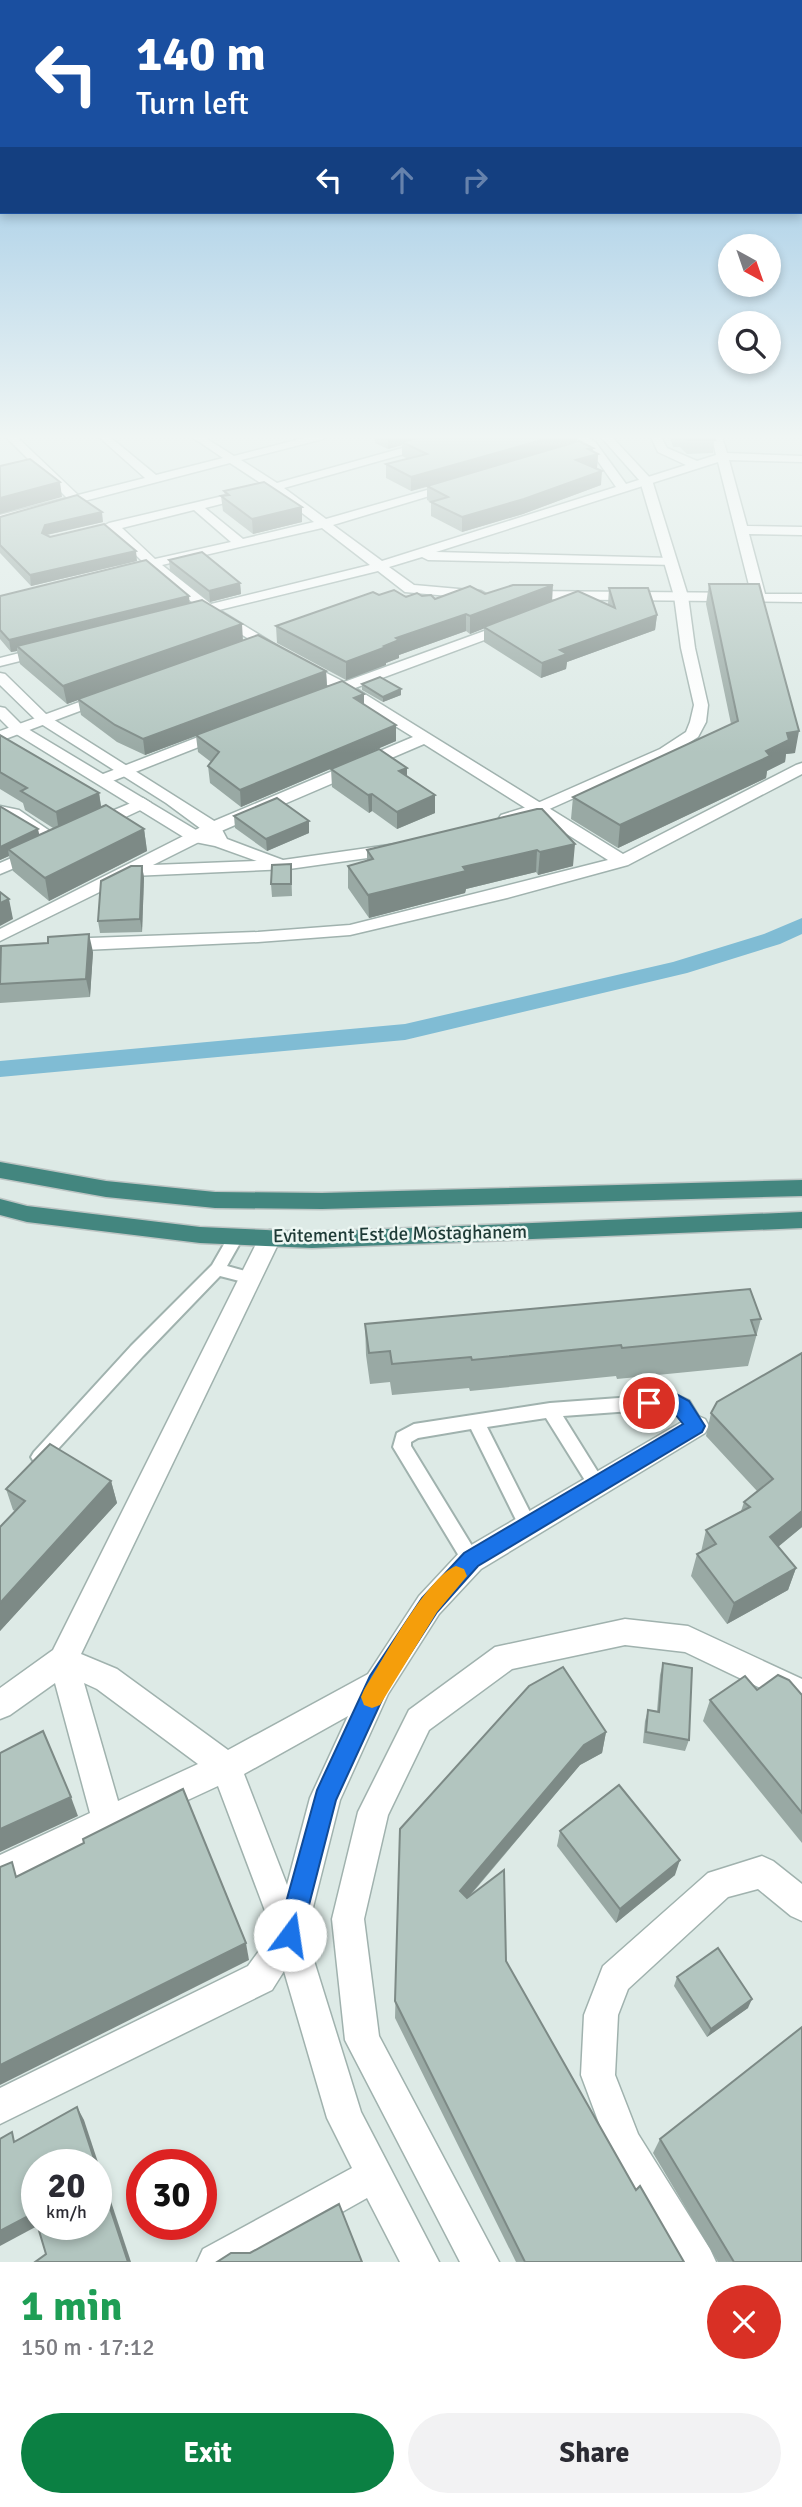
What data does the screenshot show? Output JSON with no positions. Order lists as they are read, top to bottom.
{
  "streets": {
    "highway": ["Evitement Est de Mostaghanem"]
  },
  "north": "bottom right",
  "page": {
    "turn": ["140 m", "Turn left"],
    "speed": "20 km/h",
    "limit": "30",
    "heading": ["1 min", "150 m · 17:12"],
    "buttons": ["Exit", "Share"]
  }
}
